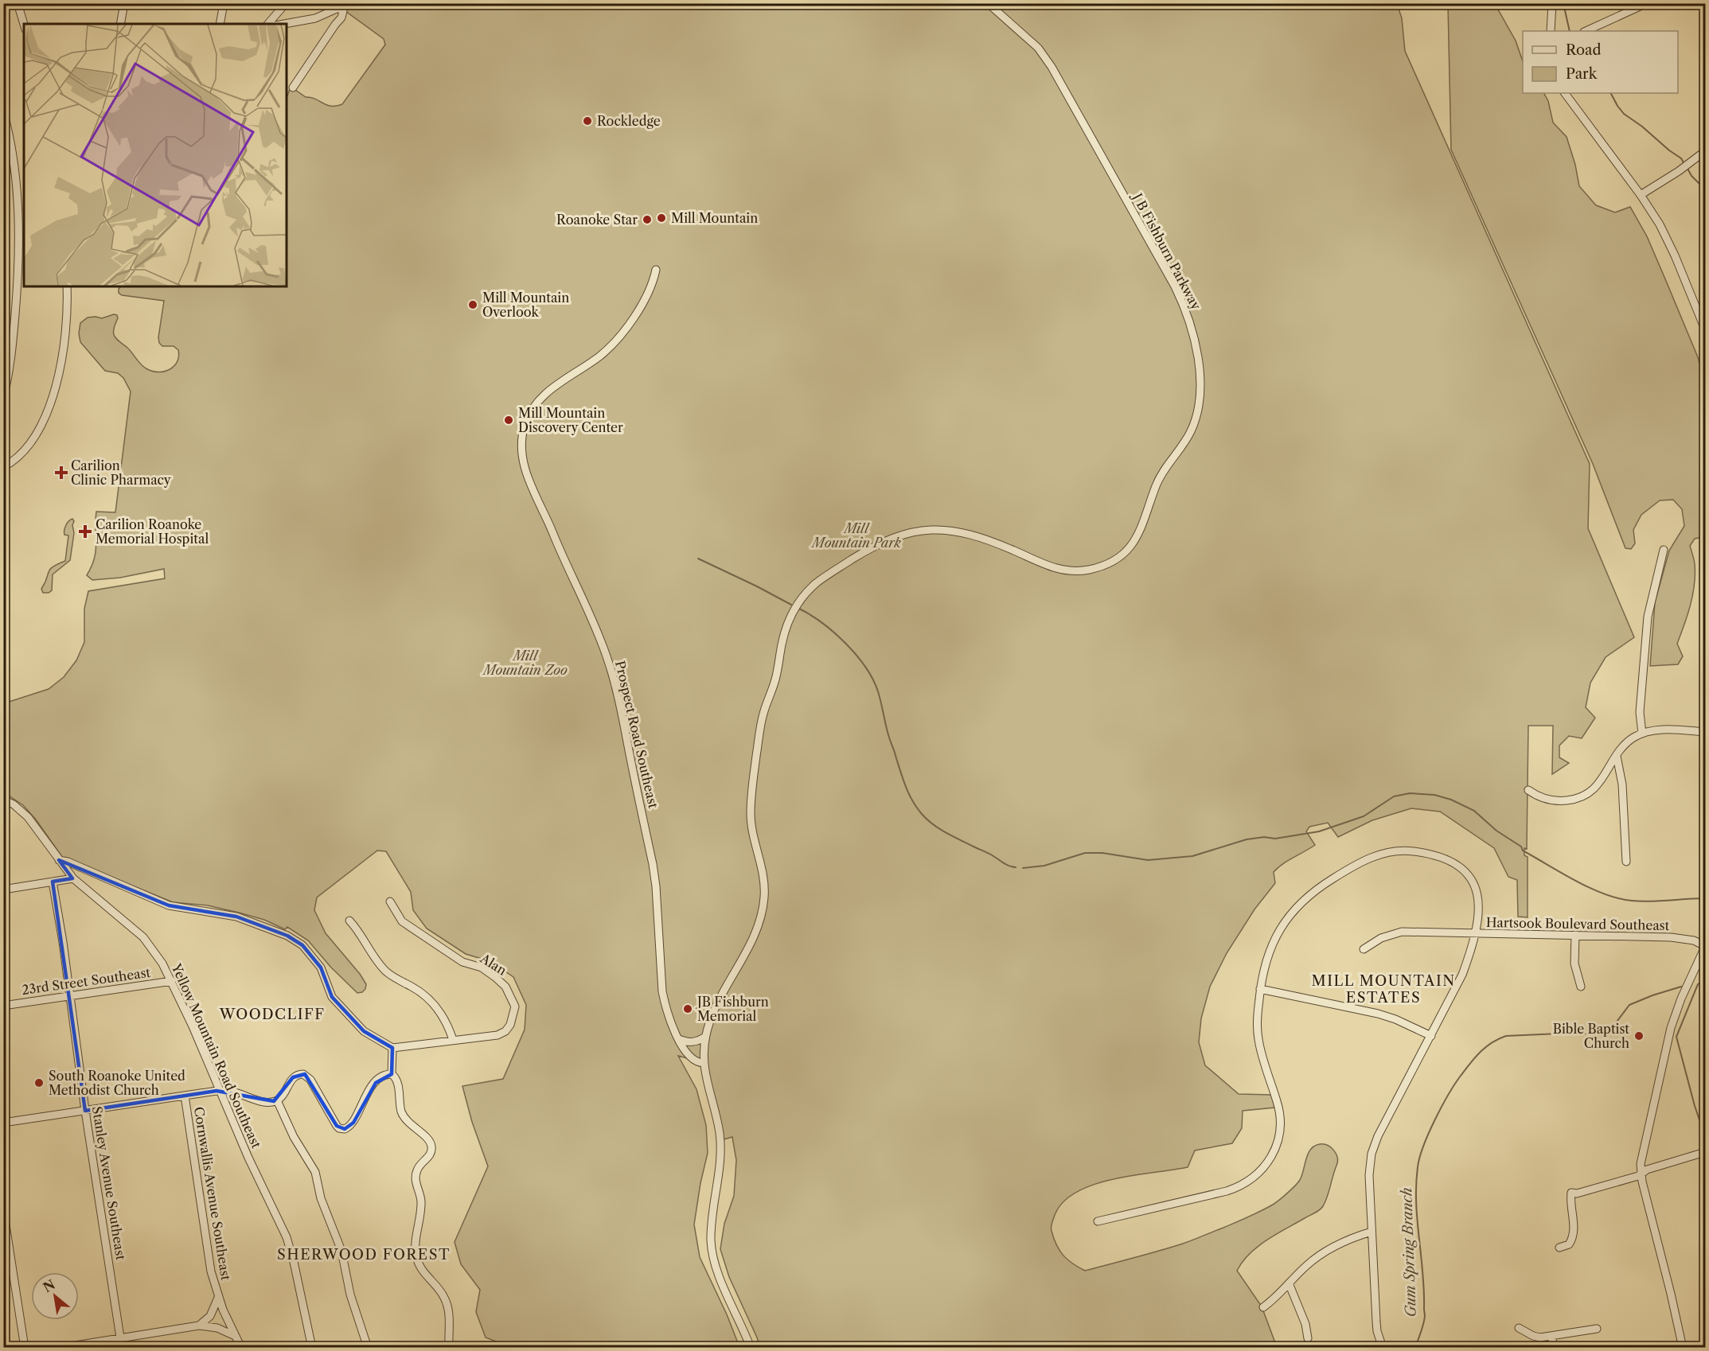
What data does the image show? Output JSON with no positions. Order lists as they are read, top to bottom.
{
  "streets": {
    "street": [
      "J B Fishburn Parkway",
      "Prospect Road Southeast",
      "Hartsook Boulevard Southeast",
      "Alan",
      "23rd Street Southeast",
      "Yellow Mountain Road Southeast",
      "Stanley Avenue Southeast",
      "Cornwallis Avenue Southeast"
    ]
  },
  "crossings": [
    ["J B Fishburn Parkway", "Prospect Road Southeast"],
    ["23rd Street Southeast", "Yellow Mountain Road Southeast"],
    ["23rd Street Southeast", "Stanley Avenue Southeast"]
  ],
  "districts": ["MILL MOUNTAIN ESTATES", "WOODCLIFF", "SHERWOOD FOREST"],
  "water": ["Gum Spring Branch"],
  "parks": ["Mill Mountain Park", "Mill Mountain Zoo"],
  "places": {
    "other": [
      "Rockledge",
      "Mill Mountain",
      "Roanoke Star",
      "Mill Mountain Overlook",
      "Mill Mountain Discovery Center",
      "JB Fishburn Memorial",
      "Bible Baptist Church",
      "South Roanoke United Methodist Church"
    ],
    "health": ["Carilion Clinic Pharmacy", "Carilion Roanoke Memorial Hospital"]
  },
  "legend": ["Road", "Park"],
  "north": "top left"
}
